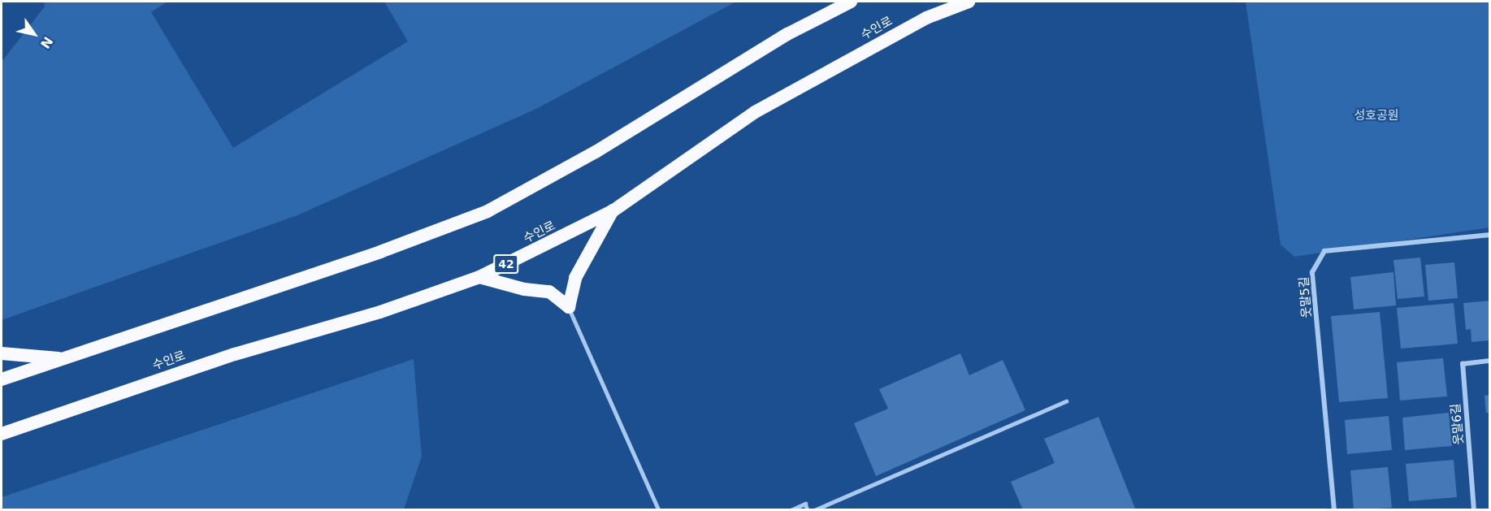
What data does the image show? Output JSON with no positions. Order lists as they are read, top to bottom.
{
  "streets": {
    "highway": ["수인로", "42"],
    "street": ["웃말5길", "웃말6길"]
  },
  "parks": ["성호공원"],
  "north": "bottom right"
}
